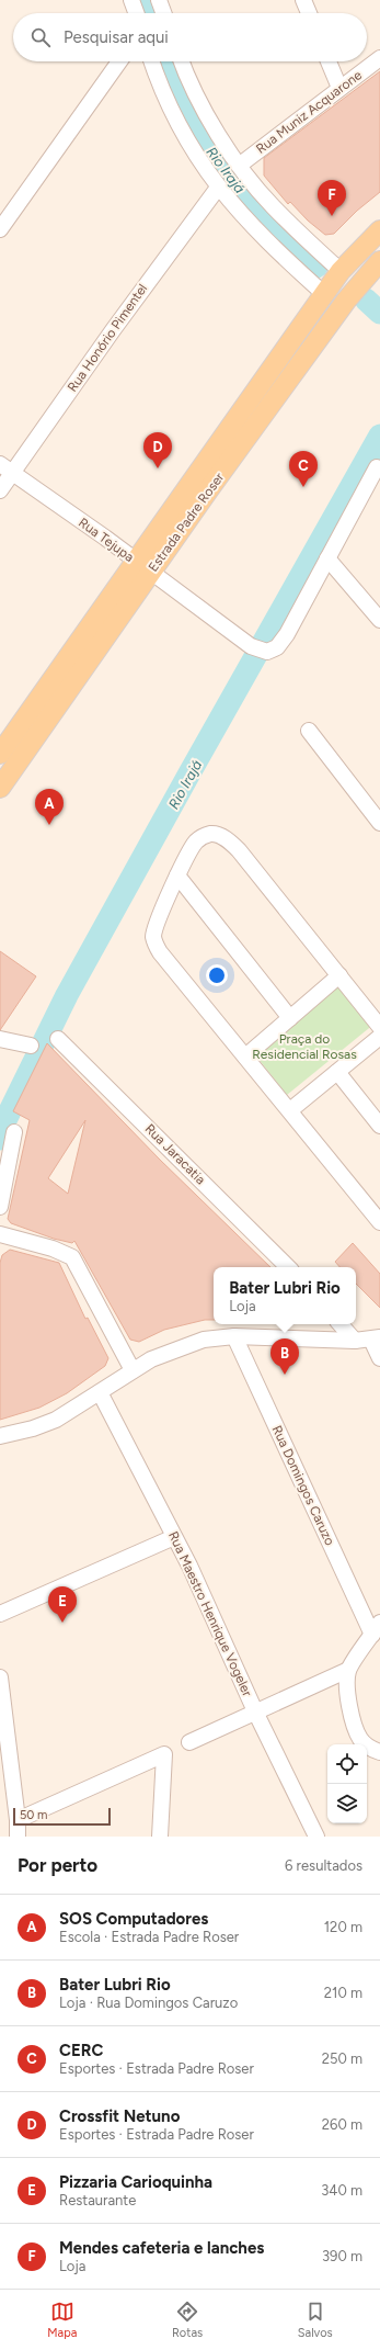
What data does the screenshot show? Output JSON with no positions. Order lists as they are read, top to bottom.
{
  "streets": {
    "main road": ["Estrada Padre Roser"],
    "street": [
      "Rua Muniz Acquarone",
      "Rua Honório Pimentel",
      "Rua Tejupa",
      "Rua Jaracatia",
      "Rua Domingos Caruzo",
      "Rua Maestro Henrique Vogeler"
    ]
  },
  "crossings": [
    ["Rua Honório Pimentel", "Rua Tejupa"],
    ["Estrada Padre Roser", "Rua Tejupa"]
  ],
  "water": ["Rio Irajá"],
  "parks": ["Praça do Residencial Rosas"],
  "scale_bar": "50 m",
  "page": {
    "search": "Pesquisar aqui",
    "pins": [
      "F",
      "D",
      "C",
      "A",
      "B",
      "E"
    ],
    "popup": ["Bater Lubri Rio", "Loja"],
    "scale": "50 m",
    "heading": ["Por perto", "6 resultados"],
    "list": [
      {
        "mark": "A",
        "name": "SOS Computadores",
        "note": "Escola · Estrada Padre Roser",
        "value": "120 m"
      },
      {
        "mark": "B",
        "name": "Bater Lubri Rio",
        "note": "Loja · Rua Domingos Caruzo",
        "value": "210 m"
      },
      {
        "mark": "C",
        "name": "CERC",
        "note": "Esportes · Estrada Padre Roser",
        "value": "250 m"
      },
      {
        "mark": "D",
        "name": "Crossfit Netuno",
        "note": "Esportes · Estrada Padre Roser",
        "value": "260 m"
      },
      {
        "mark": "E",
        "name": "Pizzaria Carioquinha",
        "note": "Restaurante",
        "value": "340 m"
      },
      {
        "mark": "F",
        "name": "Mendes cafeteria e lanches",
        "note": "Loja",
        "value": "390 m"
      }
    ],
    "nav": ["Mapa", "Rotas", "Salvos"]
  }
}
